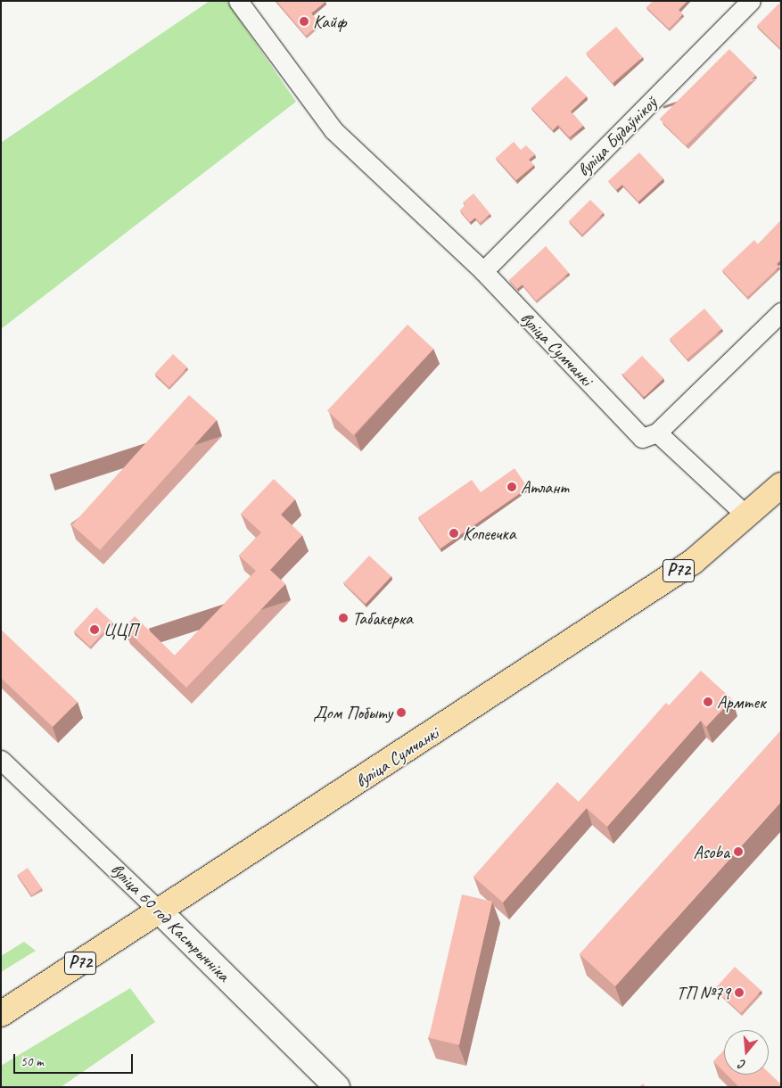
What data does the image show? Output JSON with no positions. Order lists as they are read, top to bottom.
{
  "streets": {
    "main road": ["вуліца Сумчанкі", "Р72"],
    "street": ["вуліца Будаўнікоў", "вуліца 60 год Кастрычніка"]
  },
  "crossings": [
    ["вуліца Будаўнікоў", "вуліца Сумчанкі"],
    ["вуліца Сумчанкі", "вуліца 60 год Кастрычніка"]
  ],
  "places": [
    "Кайф",
    "Атлант",
    "Копеечка",
    "Табакерка",
    "ЦЦП",
    "Армтек",
    "Дом Побыту",
    "Asoba",
    "ТП №79"
  ],
  "scale_bar": "50 m",
  "north": "bottom"
}
